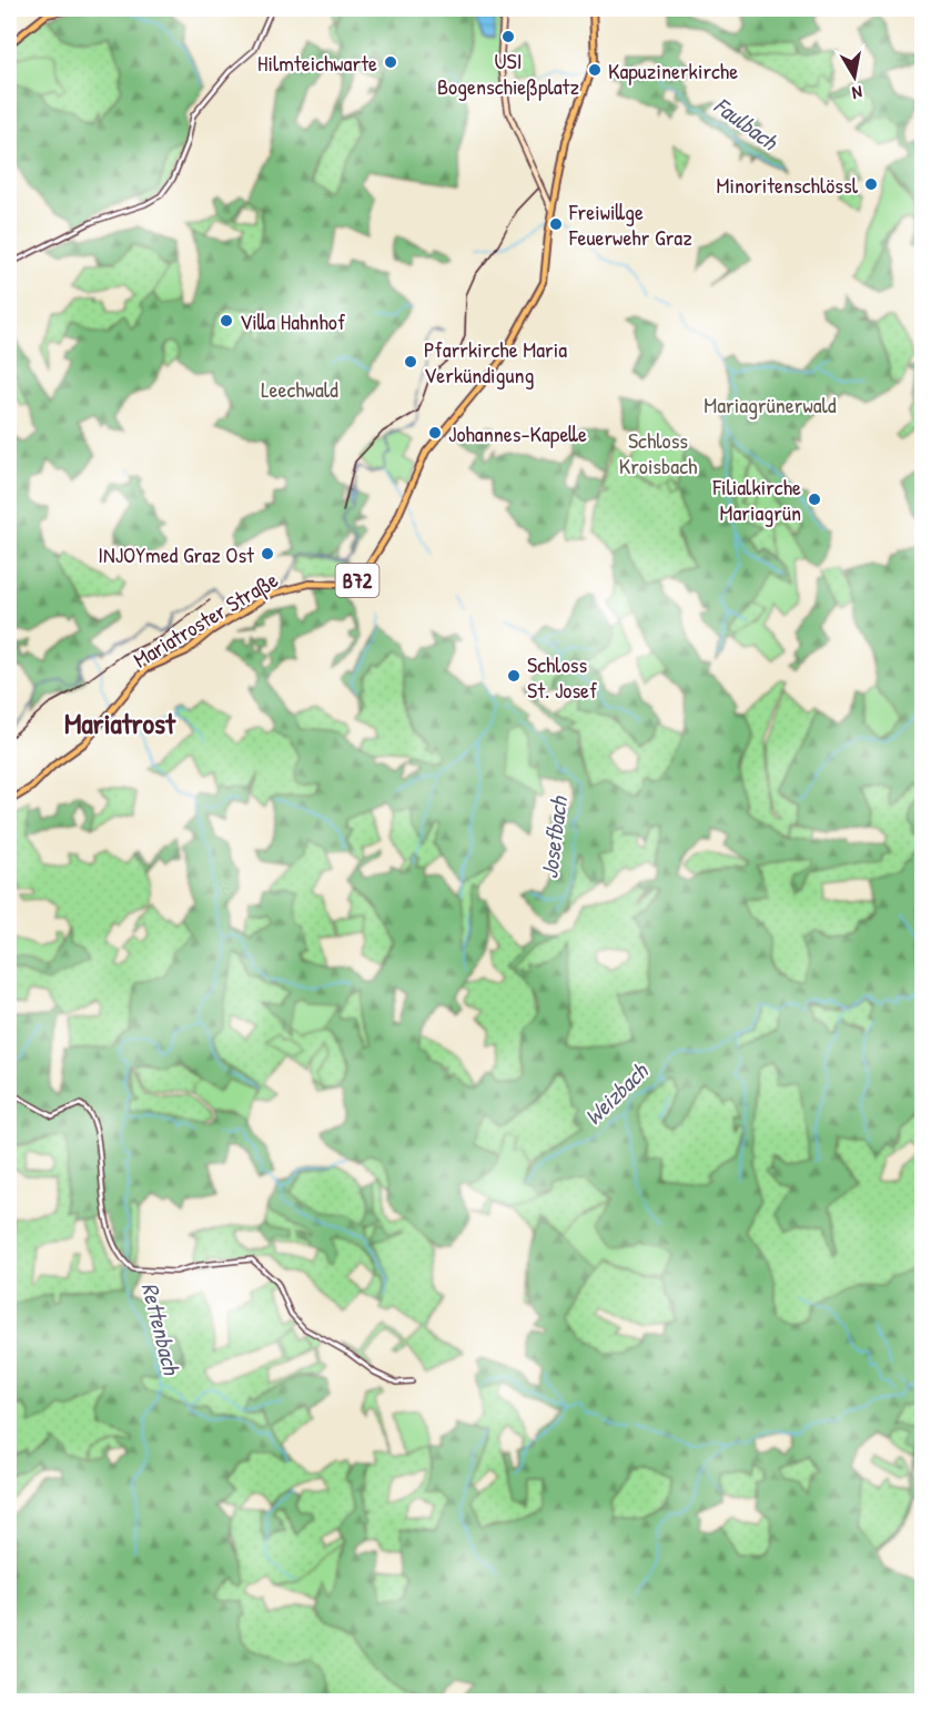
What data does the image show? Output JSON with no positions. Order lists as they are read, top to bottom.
{
  "streets": {
    "main road": ["B72", "Mariatroster Straße"]
  },
  "districts": ["Mariatrost"],
  "water": [
    "Faulbach",
    "Josefbach",
    "Weizbach",
    "Rettenbach"
  ],
  "parks": ["Leechwald", "Mariagrünerwald", "Schloss Kroisbach"],
  "places": [
    "USI Bogenschießplatz",
    "Hilmteichwarte",
    "Kapuzinerkirche",
    "Minoritenschlössl",
    "Freiwillge Feuerwehr Graz",
    "Villa Hahnhof",
    "Pfarrkirche Maria Verkündigung",
    "Johannes-Kapelle",
    "Filialkirche Mariagrün",
    "INJOYmed Graz Ost",
    "Schloss St. Josef"
  ],
  "north": "bottom"
}
